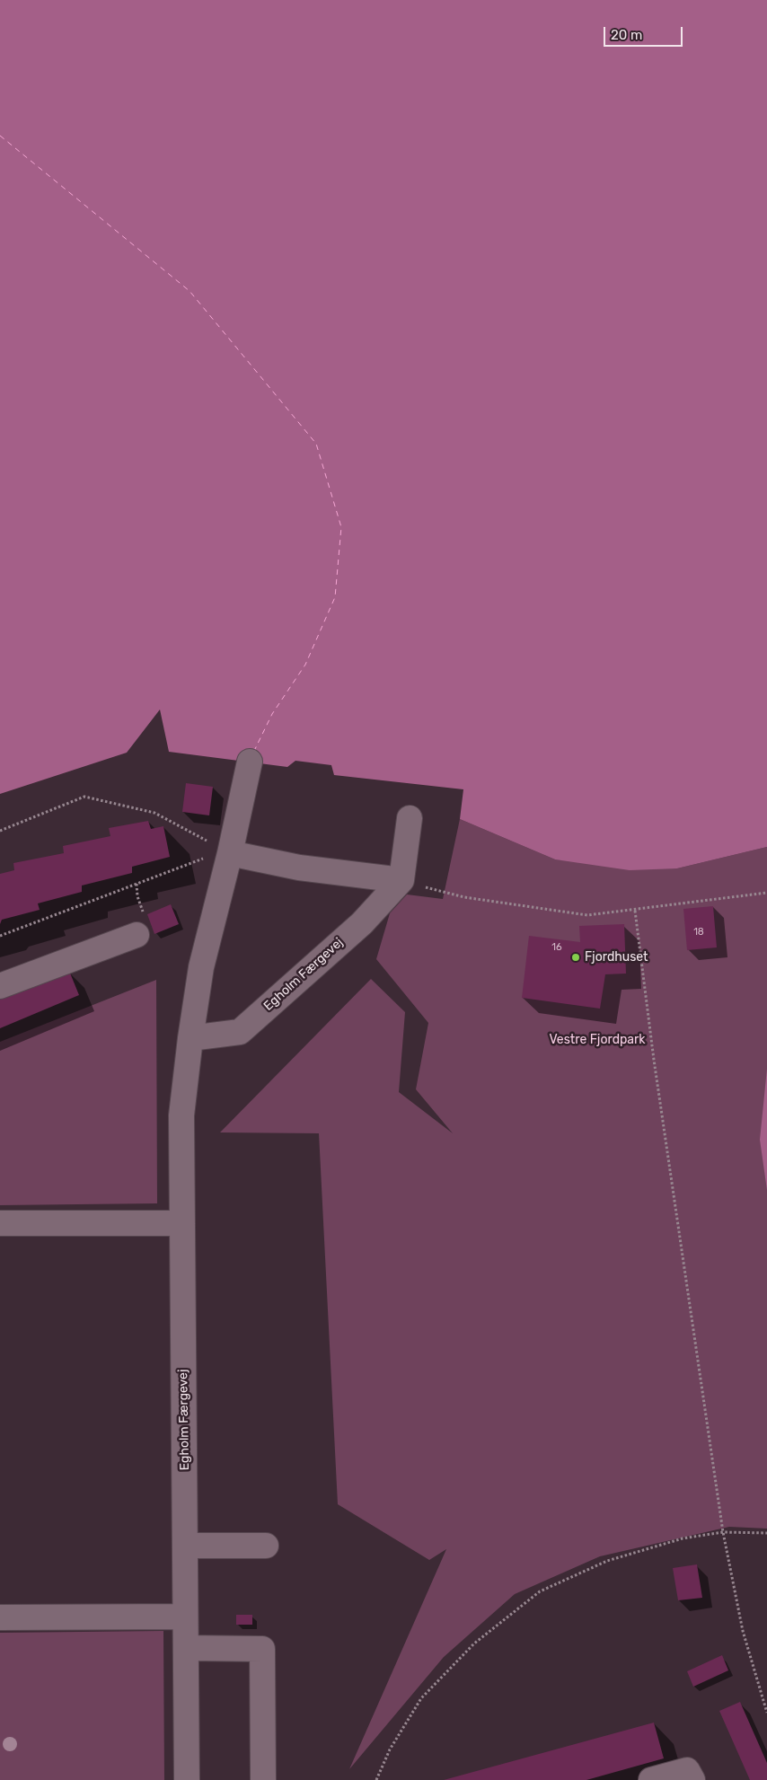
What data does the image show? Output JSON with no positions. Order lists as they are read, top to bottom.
{
  "streets": {
    "street": ["Egholm Færgevej"]
  },
  "parks": ["Vestre Fjordpark"],
  "places": ["Fjordhuset"],
  "house_numbers": ["18", "16"],
  "scale_bar": "20 m"
}
